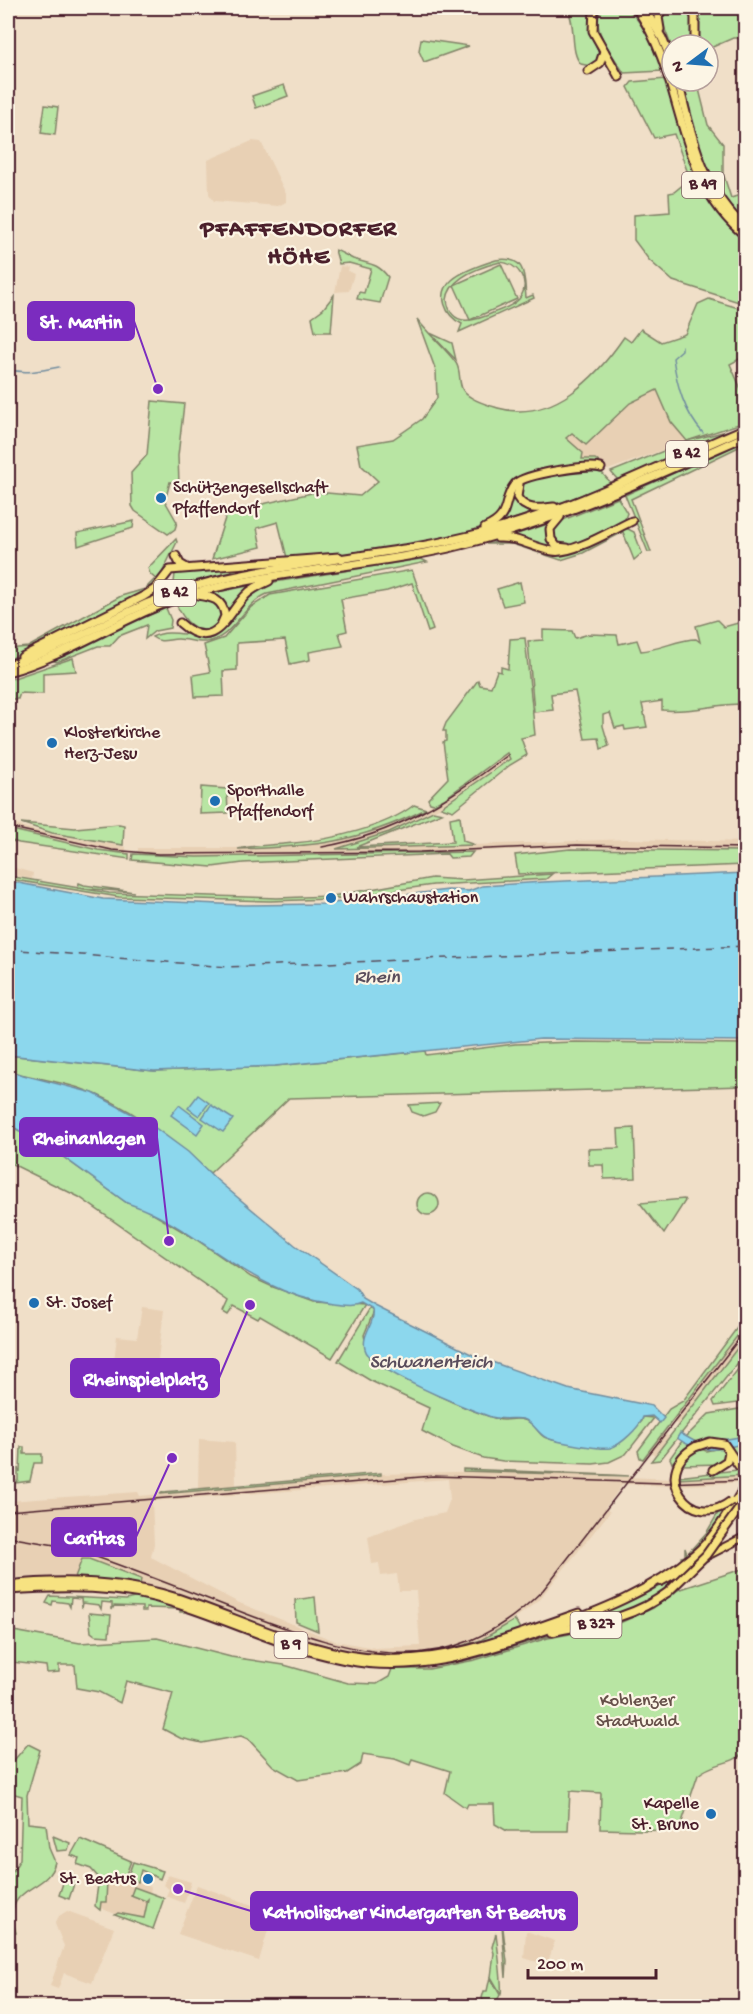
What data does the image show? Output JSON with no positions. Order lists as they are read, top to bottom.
{
  "streets": {
    "highway": [
      "B 49",
      "B 42",
      "B 327",
      "B 9"
    ]
  },
  "crossings": [
    ["B 327", "B 9"]
  ],
  "districts": ["PFAFFENDORFER HÖHE"],
  "water": ["Rhein", "Schwanenteich"],
  "parks": ["Koblenzer Stadtwald"],
  "places": [
    "St. Martin",
    "Schützengesellschaft Pfaffendorf",
    "Klosterkirche Herz-Jesu",
    "Sporthalle Pfaffendorf",
    "Wahrschaustation",
    "Rheinanlagen",
    "St. Josef",
    "Rheinspielplatz",
    "Caritas",
    "Kapelle St. Bruno",
    "St. Beatus",
    "Katholischer Kindergarten St Beatus"
  ],
  "scale_bar": "200 m",
  "north": "left"
}
